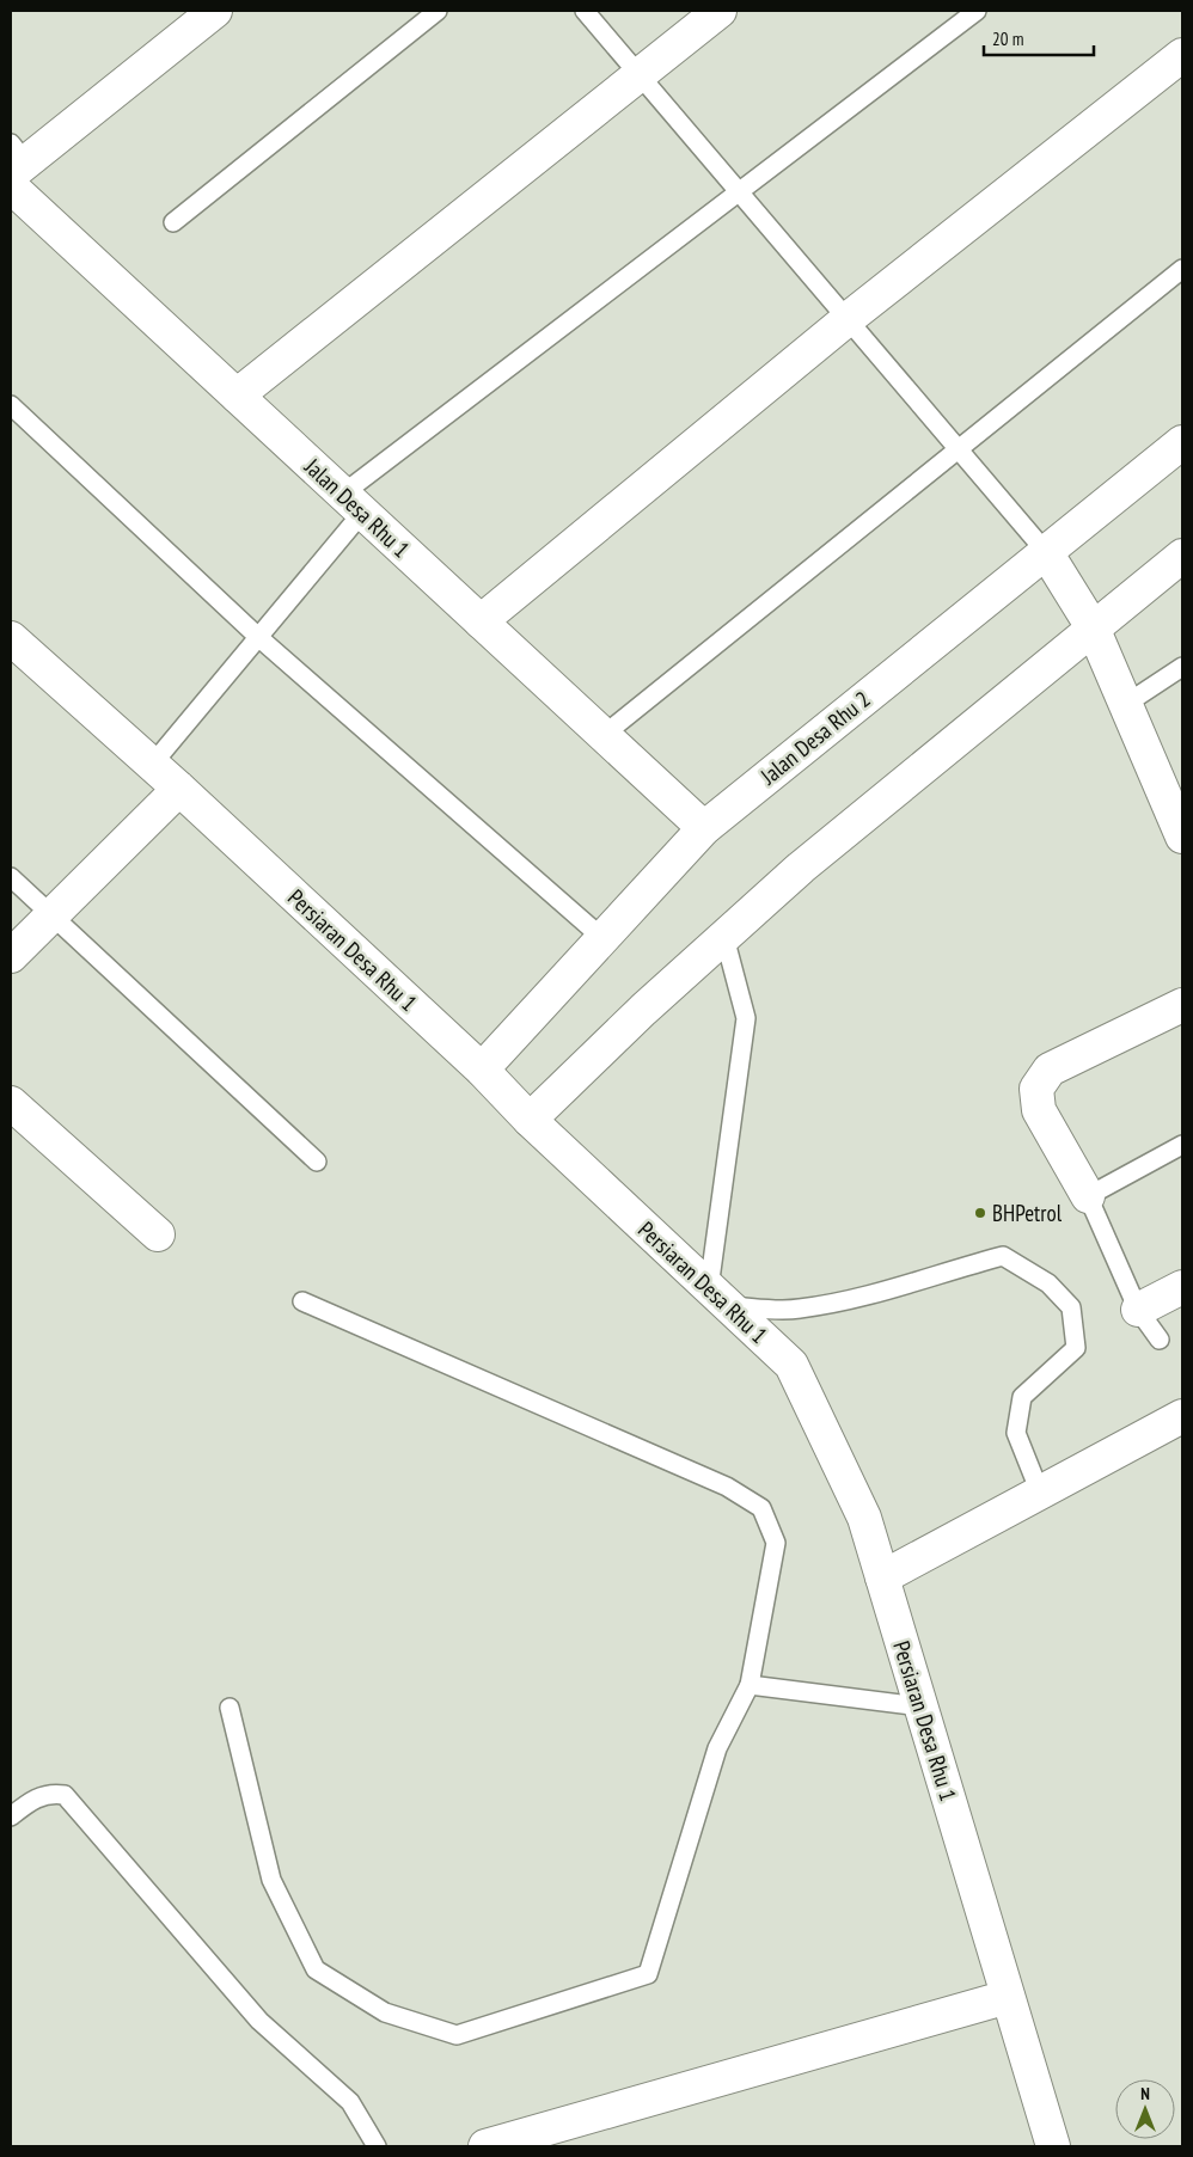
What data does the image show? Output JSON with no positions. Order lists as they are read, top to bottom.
{
  "streets": {
    "street": ["Jalan Desa Rhu 1", "Jalan Desa Rhu 2", "Persiaran Desa Rhu 1"]
  },
  "crossings": [
    ["Jalan Desa Rhu 1", "Jalan Desa Rhu 2"],
    ["Jalan Desa Rhu 2", "Persiaran Desa Rhu 1"]
  ],
  "places": ["BHPetrol"],
  "scale_bar": "20 m",
  "north": "top"
}
